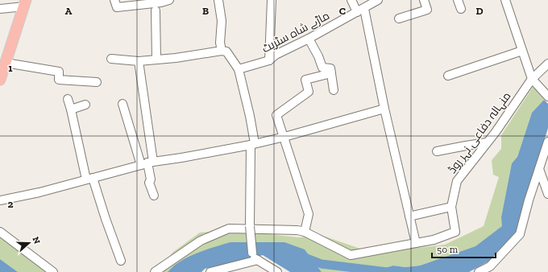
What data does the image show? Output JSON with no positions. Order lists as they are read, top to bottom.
{
  "streets": {
    "street": ["ماڑے شاہ سٹریٹ", "منہالہ دفاعی نہر روڈ"]
  },
  "scale_bar": "50 m",
  "north": "right",
  "grid": {
    "columns": [
      "A",
      "B",
      "C",
      "D"
    ],
    "rows": ["1", "2"]
  }
}
